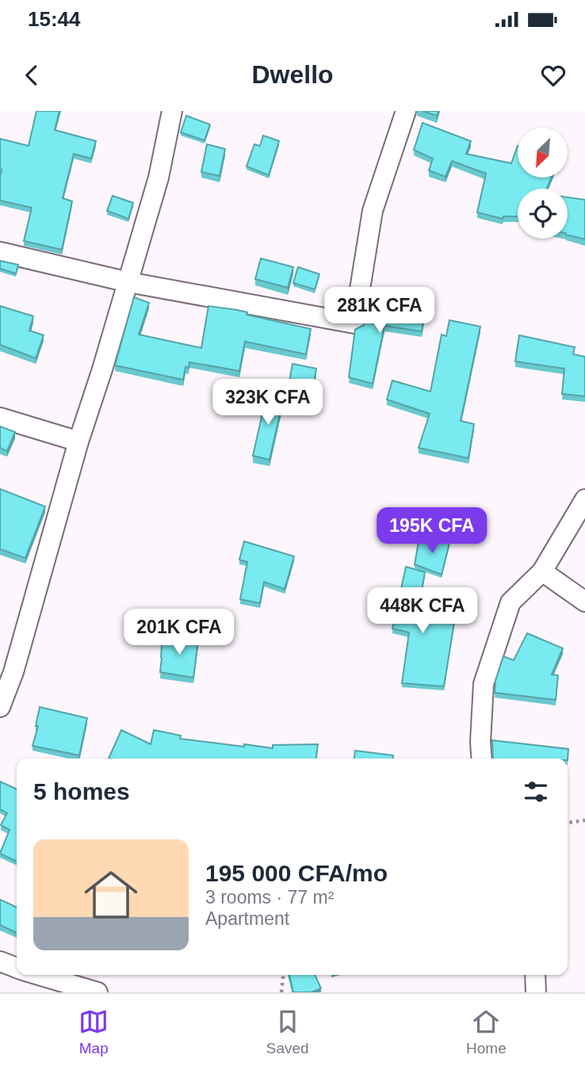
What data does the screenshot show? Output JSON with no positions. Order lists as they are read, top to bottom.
{
  "north": "bottom left",
  "page": {
    "status": "15:44",
    "header": "Dwello",
    "price": [
      "281K CFA",
      "323K CFA",
      "195K CFA",
      "448K CFA",
      "201K CFA"
    ],
    "heading": "5 homes",
    "list": [
      {
        "name": "195 000 CFA/mo",
        "note": "3 rooms · 77 m² · Apartment"
      }
    ],
    "tabs": ["Map", "Saved", "Home"]
  }
}
